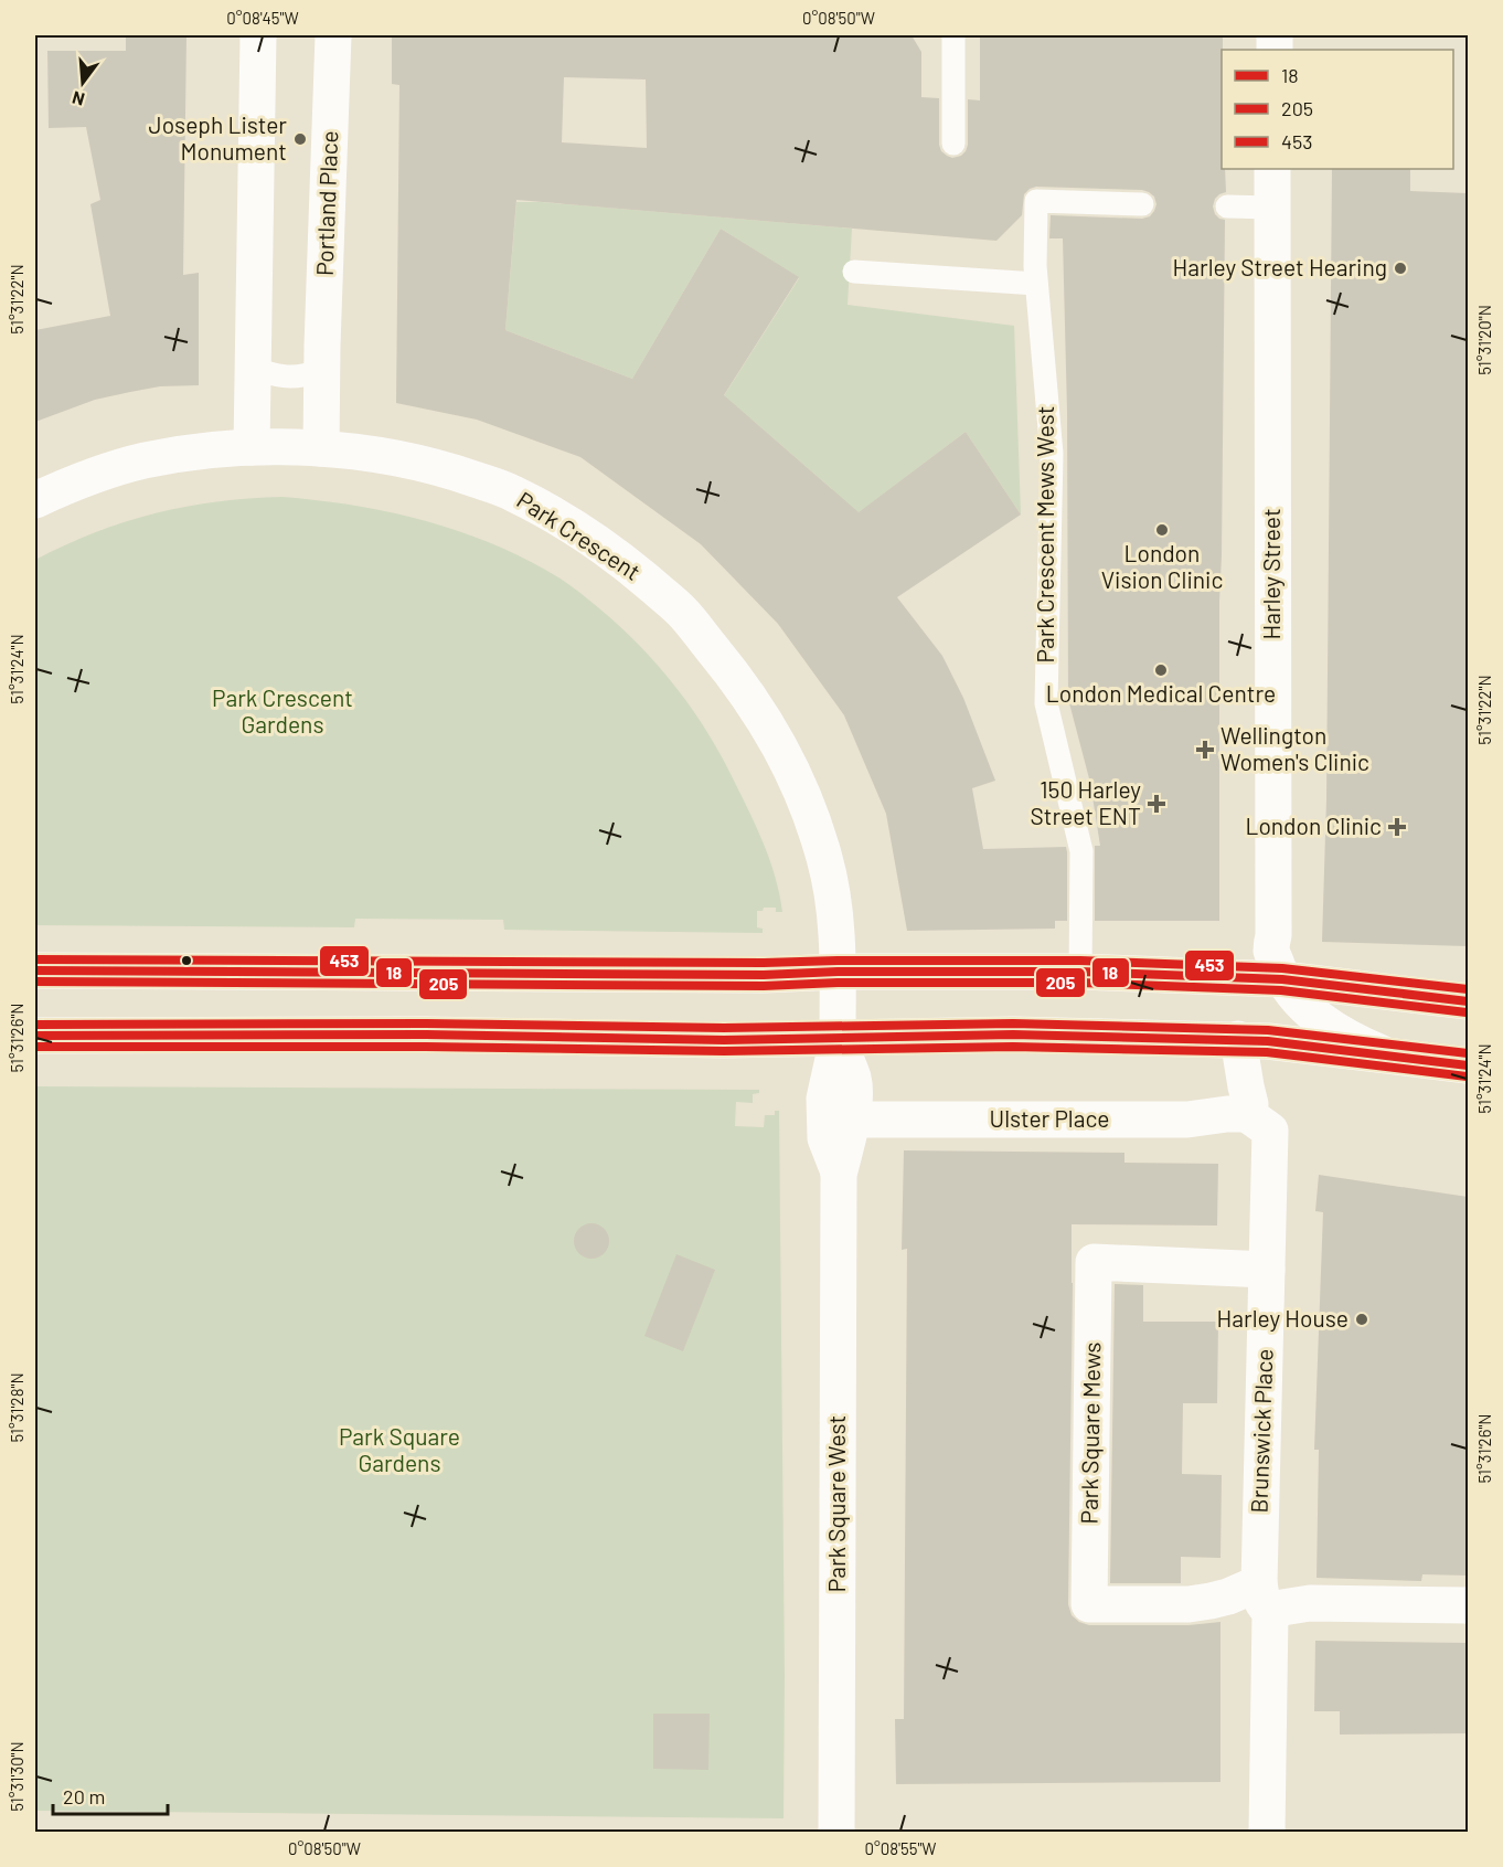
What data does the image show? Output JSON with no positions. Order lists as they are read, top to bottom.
{
  "streets": {
    "main road": [
      "Portland Place",
      "Park Crescent",
      "Harley Street",
      "Ulster Place",
      "Brunswick Place",
      "Park Square Mews",
      "Park Square West"
    ],
    "lane": ["Park Crescent Mews West"]
  },
  "crossings": [
    ["Portland Place", "Park Crescent"],
    ["Park Crescent", "Park Square West"],
    ["Ulster Place", "Brunswick Place"],
    ["Ulster Place", "Park Square West"],
    ["Brunswick Place", "Park Square Mews"]
  ],
  "parks": ["Park Crescent Gardens", "Park Square Gardens"],
  "places": {
    "other": [
      "Joseph Lister Monument",
      "Harley Street Hearing",
      "London Vision Clinic",
      "London Medical Centre",
      "Harley House"
    ],
    "health": ["Wellington Women's Clinic", "150 Harley Street ENT", "London Clinic"]
  },
  "lines": ["transit line 453", "transit line 18", "transit line 205"],
  "legend": ["18", "205", "453"],
  "scale_bar": "20 m",
  "north": "bottom",
  "coordinates": [
    "0°08'45\"W",
    "0°08'50\"W",
    "51°31'22\"N",
    "51°31'20\"N",
    "51°31'24\"N",
    "51°31'26\"N",
    "51°31'28\"N",
    "51°31'30\"N",
    "0°08'55\"W"
  ]
}
